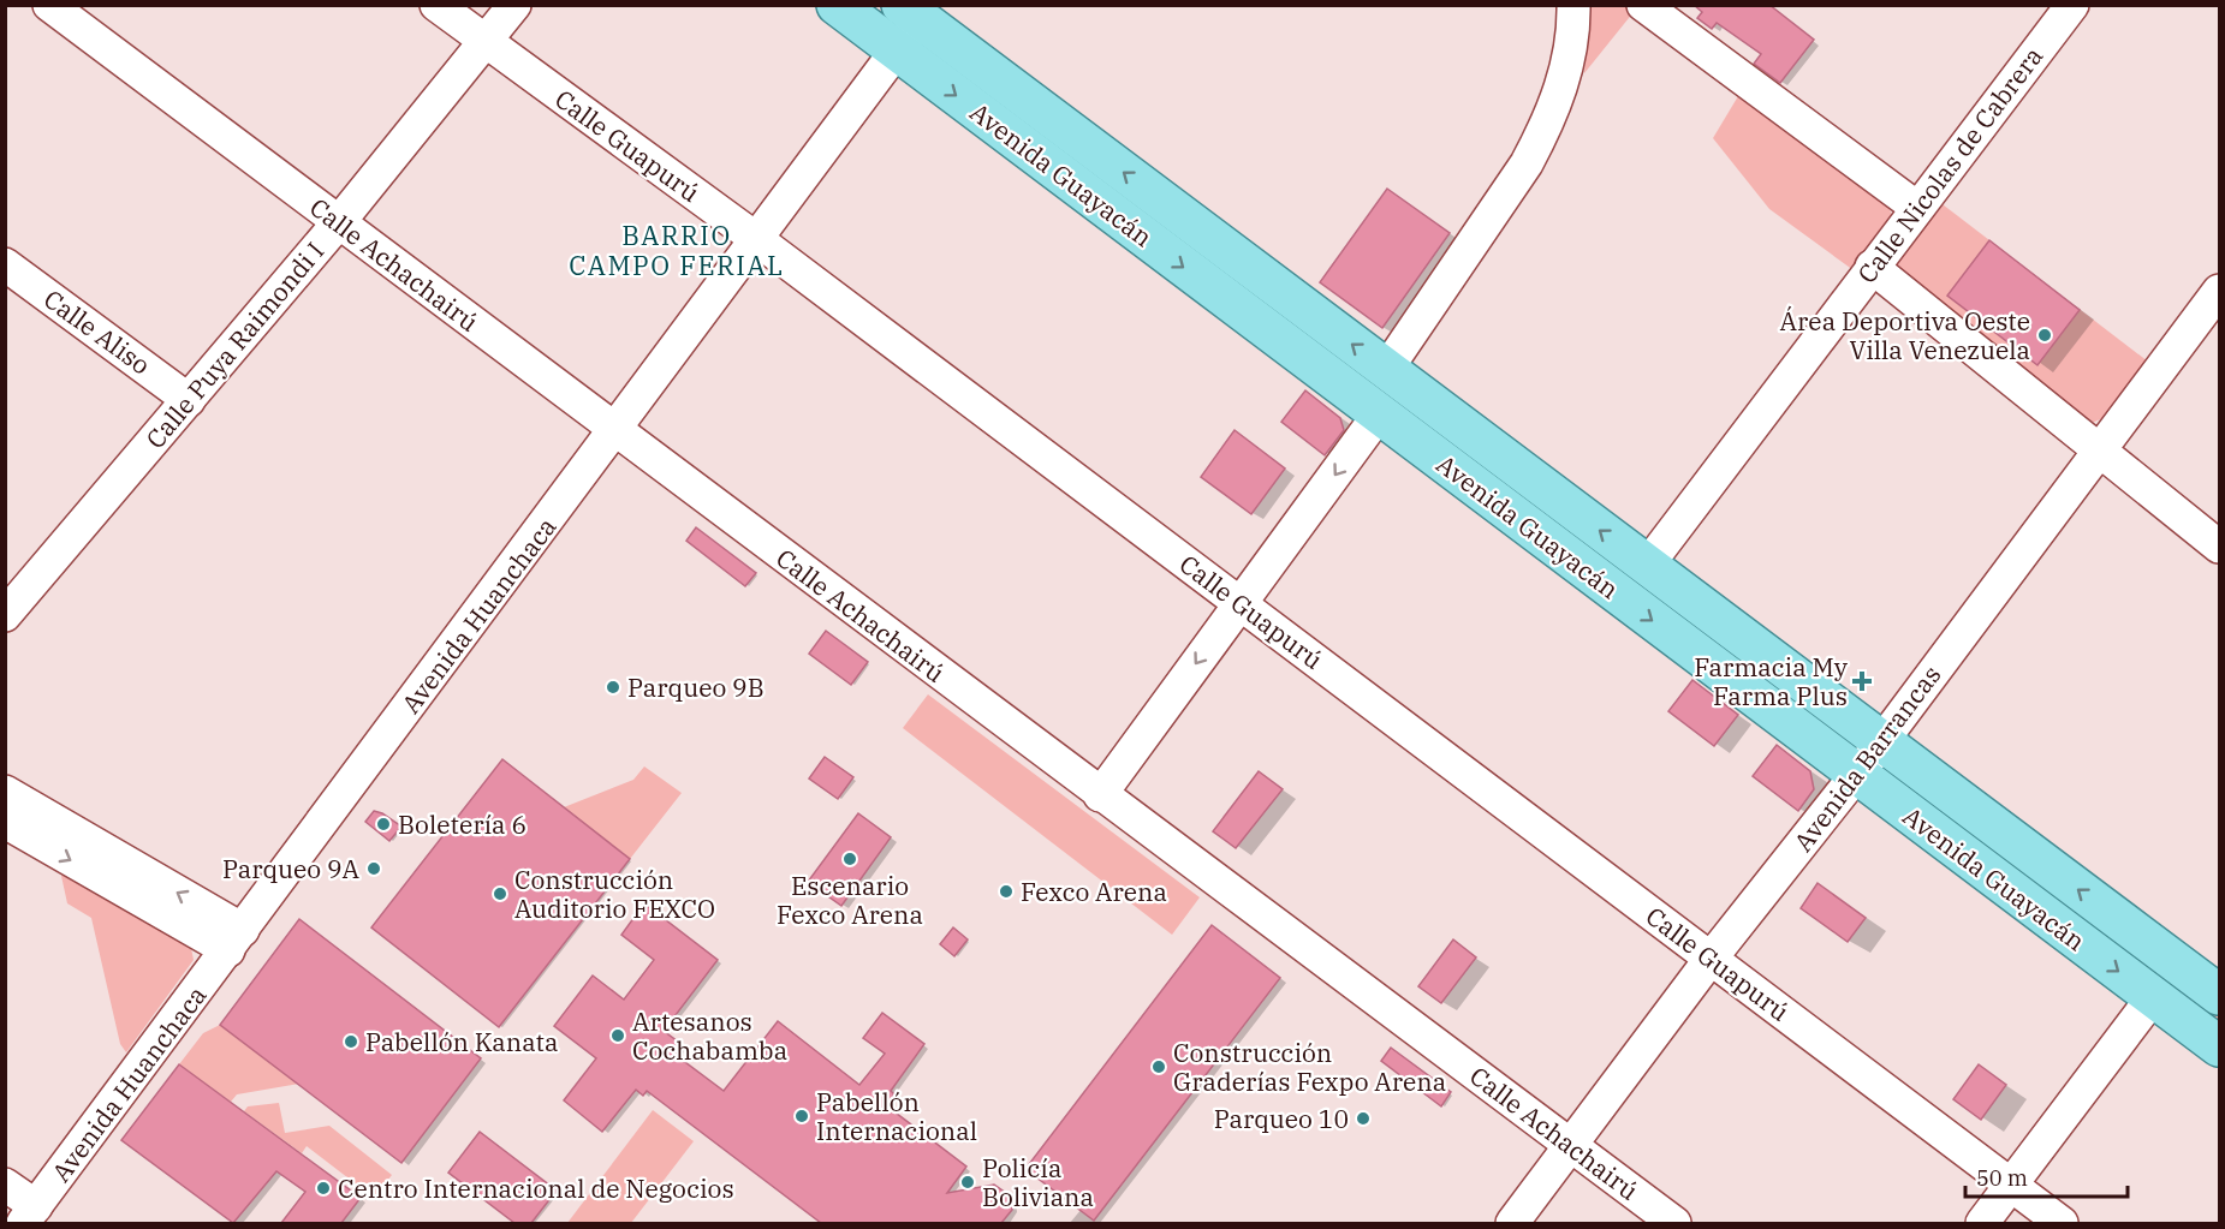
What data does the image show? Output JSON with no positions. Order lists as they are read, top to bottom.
{
  "streets": {
    "main road": ["Avenida Guayacán"],
    "street": [
      "Calle Guapurú",
      "Calle Nicolas de Cabrera",
      "Calle Achachairú",
      "Calle Aliso",
      "Calle Puya Raimondi I",
      "Avenida Huanchaca",
      "Avenida Barrancas"
    ]
  },
  "crossings": [
    ["Calle Guapurú", "Calle Puya Raimondi I"],
    ["Calle Guapurú", "Avenida Huanchaca"],
    ["Calle Guapurú", "Avenida Barrancas"],
    ["Calle Nicolas de Cabrera", "Avenida Guayacán"],
    ["Avenida Guayacán", "Avenida Huanchaca"],
    ["Avenida Guayacán", "Avenida Barrancas"],
    ["Calle Achachairú", "Calle Puya Raimondi I"],
    ["Calle Achachairú", "Avenida Huanchaca"],
    ["Calle Achachairú", "Avenida Barrancas"],
    ["Calle Aliso", "Calle Puya Raimondi I"]
  ],
  "districts": ["BARRIO CAMPO FERIAL"],
  "places": {
    "other": [
      "Área Deportiva Oeste Villa Venezuela",
      "Parqueo 9B",
      "Boletería 6",
      "Escenario Fexco Arena",
      "Parqueo 9A",
      "Fexco Arena",
      "Construcción Auditorio FEXCO",
      "Artesanos Cochabamba",
      "Pabellón Kanata",
      "Construcción Graderías Fexpo Arena",
      "Pabellón Internacional",
      "Parqueo 10",
      "Policía Boliviana",
      "Centro Internacional de Negocios"
    ],
    "health": ["Farmacia My Farma Plus"]
  },
  "scale_bar": "50 m"
}
